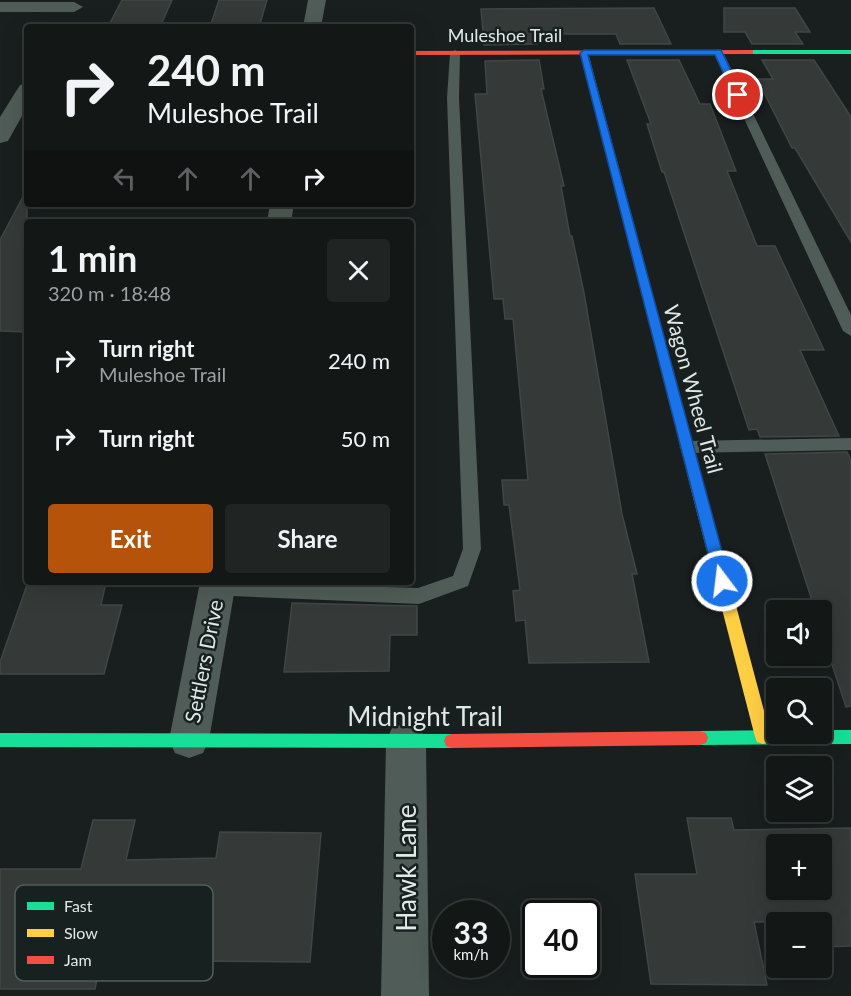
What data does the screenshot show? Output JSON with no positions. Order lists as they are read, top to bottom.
{
  "streets": {
    "street": [
      "Muleshoe Trail",
      "Wagon Wheel Trail",
      "Settlers Drive",
      "Midnight Trail",
      "Hawk Lane"
    ]
  },
  "crossings": [
    ["Muleshoe Trail", "Wagon Wheel Trail"],
    ["Wagon Wheel Trail", "Midnight Trail"],
    ["Settlers Drive", "Midnight Trail"],
    ["Midnight Trail", "Hawk Lane"]
  ],
  "legend": ["Fast", "Slow", "Jam"],
  "page": {
    "turn": ["240 m", "Muleshoe Trail"],
    "heading": ["1 min", "320 m · 18:48"],
    "list": [
      {
        "name": "Turn right",
        "note": "Muleshoe Trail",
        "value": "240 m"
      },
      {
        "name": "Turn right",
        "value": "50 m"
      }
    ],
    "buttons": ["Exit", "Share"],
    "map_buttons": ["+", "−"],
    "speed": "33 km/h",
    "limit": "40"
  }
}
